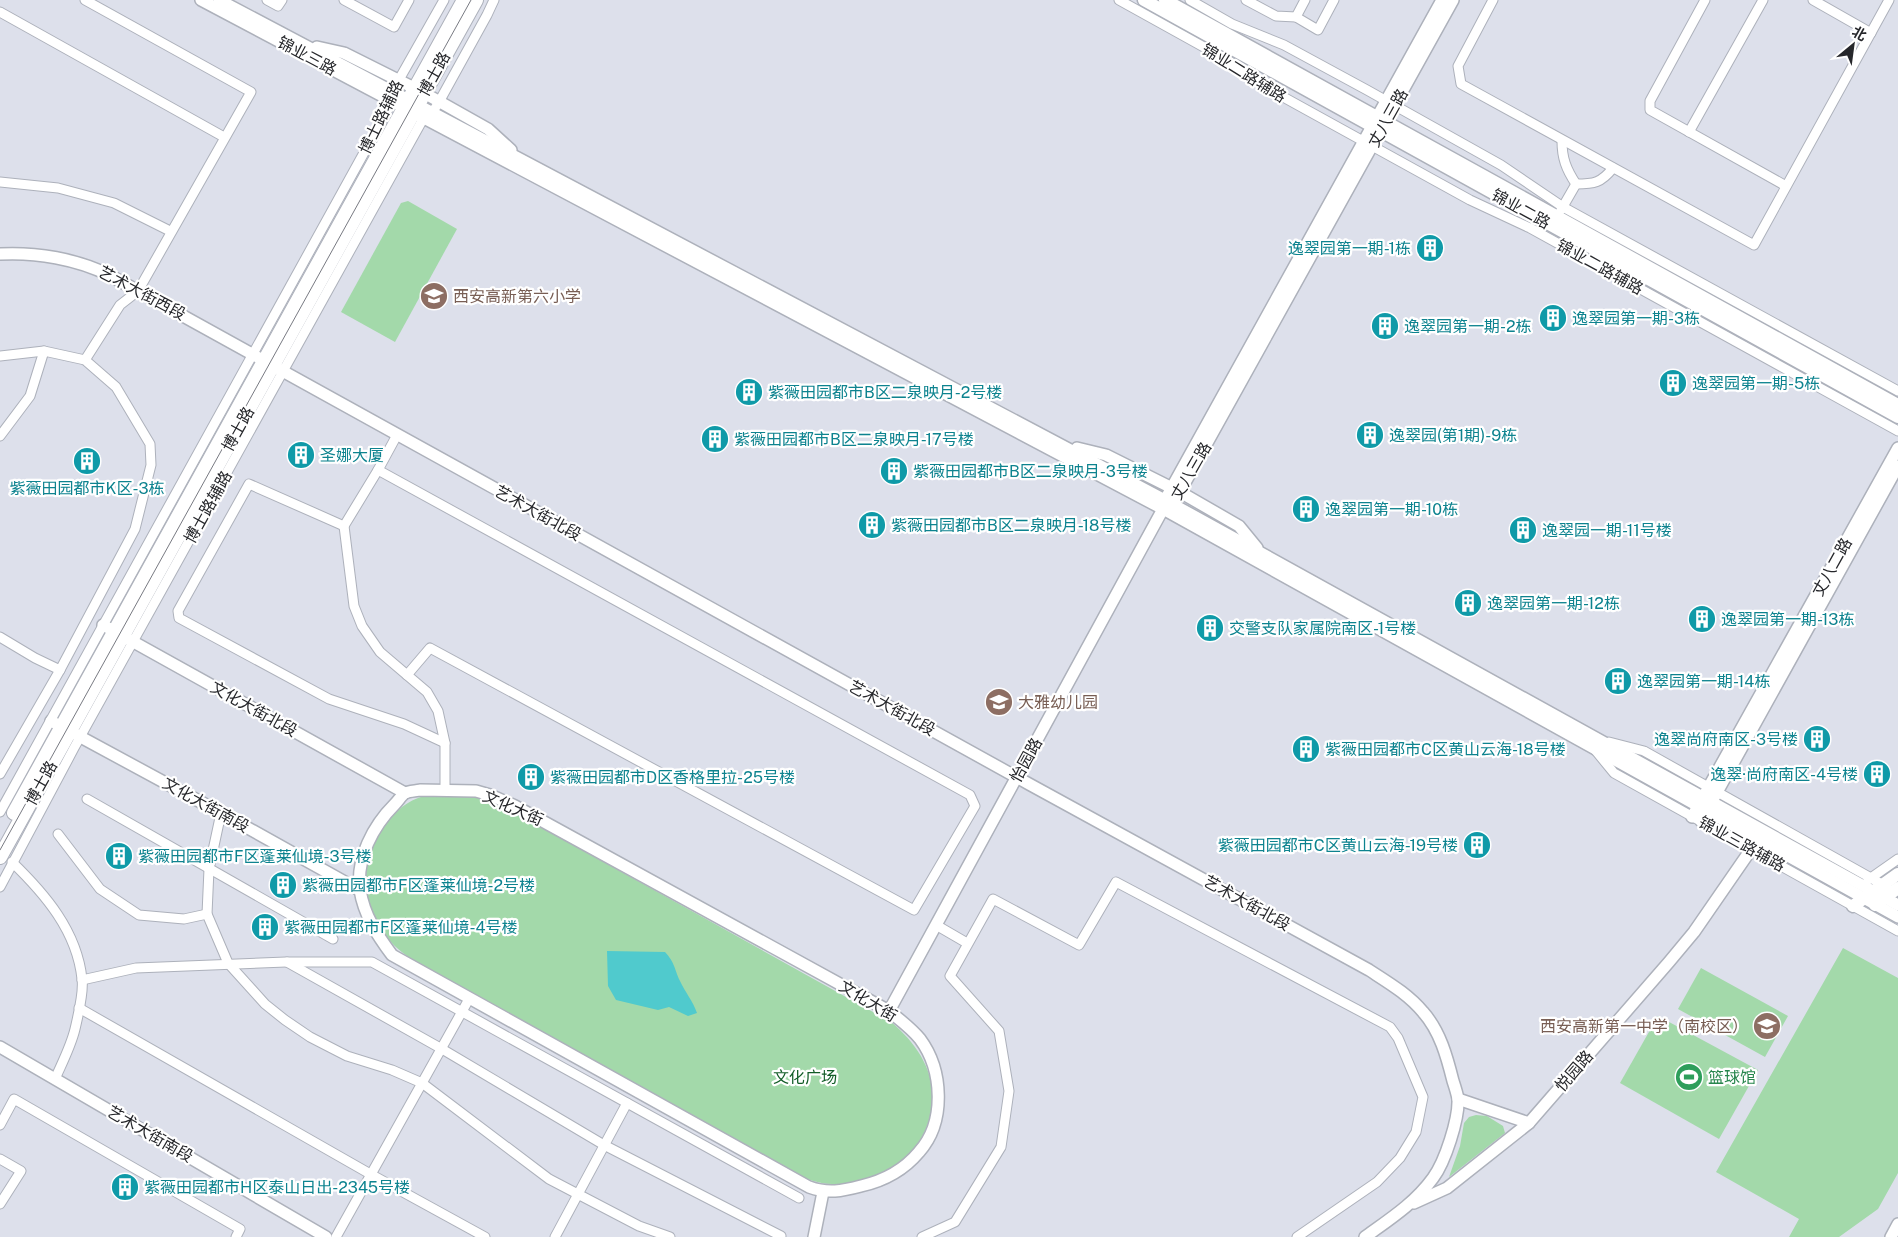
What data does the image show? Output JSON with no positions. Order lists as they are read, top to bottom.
{
  "streets": {
    "main road": ["博士路", "锦业二路"],
    "street": [
      "锦业三路",
      "锦业二路辅路",
      "博士路辅路",
      "丈八三路",
      "艺术大街西段",
      "艺术大街北段",
      "丈八二路",
      "文化大街北段",
      "怡园路",
      "文化大街南段",
      "文化大街",
      "锦业三路辅路",
      "悦园路",
      "艺术大街南段"
    ]
  },
  "crossings": [
    ["锦业三路", "博士路"],
    ["锦业三路", "博士路辅路"],
    ["锦业二路辅路", "丈八三路"],
    ["博士路", "博士路辅路"],
    ["博士路", "艺术大街西段"],
    ["博士路", "艺术大街北段"],
    ["博士路", "文化大街北段"],
    ["博士路", "文化大街南段"],
    ["博士路辅路", "艺术大街西段"],
    ["博士路辅路", "艺术大街北段"],
    ["博士路辅路", "文化大街北段"],
    ["博士路辅路", "文化大街南段"],
    ["丈八三路", "锦业二路"],
    ["丈八三路", "怡园路"],
    ["艺术大街西段", "艺术大街北段"],
    ["艺术大街北段", "怡园路"],
    ["丈八二路", "锦业三路辅路"],
    ["文化大街北段", "文化大街"],
    ["怡园路", "文化大街"],
    ["文化大街南段", "文化大街"]
  ],
  "parks": ["文化广场"],
  "places": {
    "building": [
      "逸翠园第一期-1栋",
      "逸翠园第一期-3栋",
      "逸翠园第一期-2栋",
      "逸翠园第一期-5栋",
      "紫薇田园都市B区二泉映月-2号楼",
      "逸翠园(第1期)-9栋",
      "紫薇田园都市B区二泉映月-17号楼",
      "圣娜大厦",
      "紫薇田园都市K区-3栋",
      "紫薇田园都市B区二泉映月-3号楼",
      "逸翠园第一期-10栋",
      "紫薇田园都市B区二泉映月-18号楼",
      "逸翠园一期-11号楼",
      "逸翠园第一期-12栋",
      "逸翠园第一期-13栋",
      "交警支队家属院南区-1号楼",
      "逸翠园第一期-14栋",
      "逸翠尚府南区-3号楼",
      "紫薇田园都市C区黄山云海-18号楼",
      "逸翠·尚府南区-4号楼",
      "紫薇田园都市D区香格里拉-25号楼",
      "紫薇田园都市C区黄山云海-19号楼",
      "紫薇田园都市F区蓬莱仙境-3号楼",
      "紫薇田园都市F区蓬莱仙境-2号楼",
      "紫薇田园都市F区蓬莱仙境-4号楼",
      "紫薇田园都市H区泰山日出-2345号楼"
    ],
    "school or university": ["西安高新第六小学", "大雅幼儿园", "西安高新第一中学（南校区）"],
    "sports": ["篮球馆"]
  },
  "north": "top right"
}
